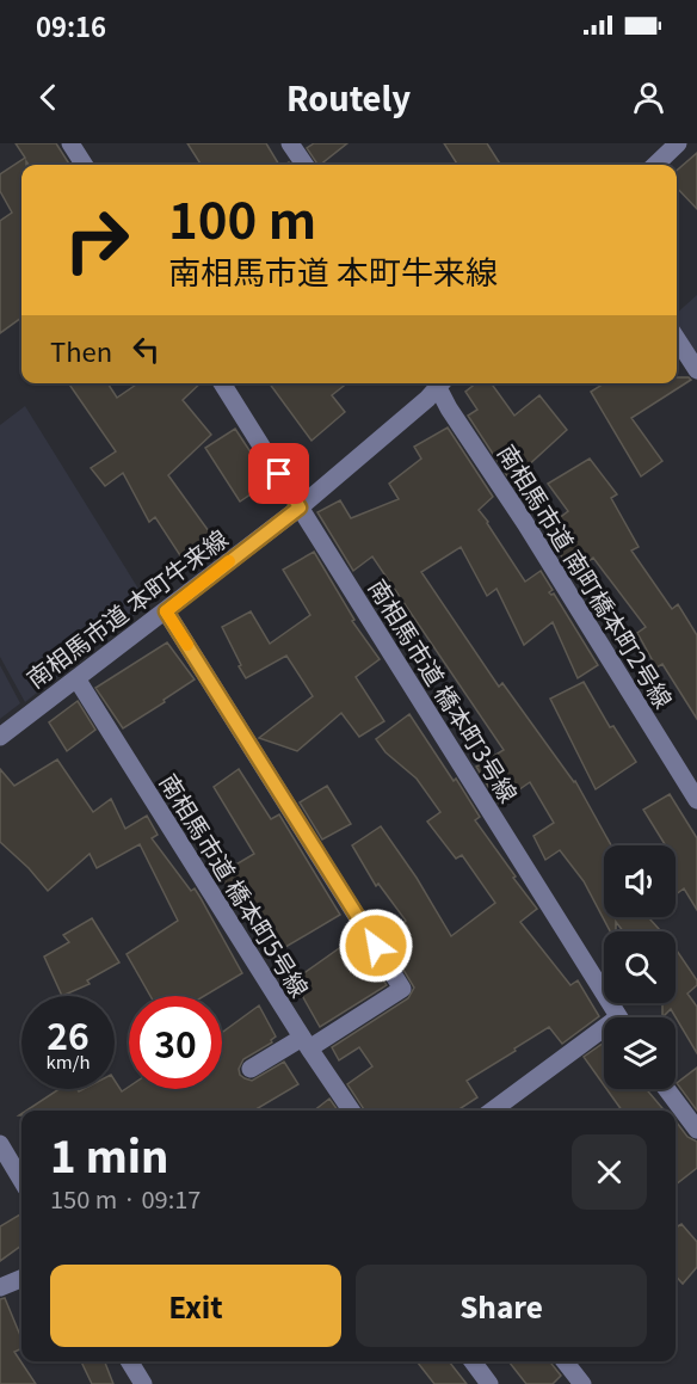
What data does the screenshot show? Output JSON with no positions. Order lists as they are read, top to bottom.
{
  "streets": {
    "street": [
      "南相馬市道 南町橋本町2号線",
      "南相馬市道 本町牛来線",
      "南相馬市道 橋本町3号線",
      "南相馬市道 橋本町5号線"
    ]
  },
  "crossings": [
    ["南相馬市道 本町牛来線", "南相馬市道 橋本町3号線"],
    ["南相馬市道 本町牛来線", "南相馬市道 橋本町5号線"]
  ],
  "page": {
    "status": "09:16",
    "header": "Routely",
    "turn": ["100 m", "南相馬市道 本町牛来線"],
    "then": "Then",
    "speed": "26 km/h",
    "limit": "30",
    "heading": ["1 min", "150 m · 09:17"],
    "buttons": ["Exit", "Share"]
  }
}
